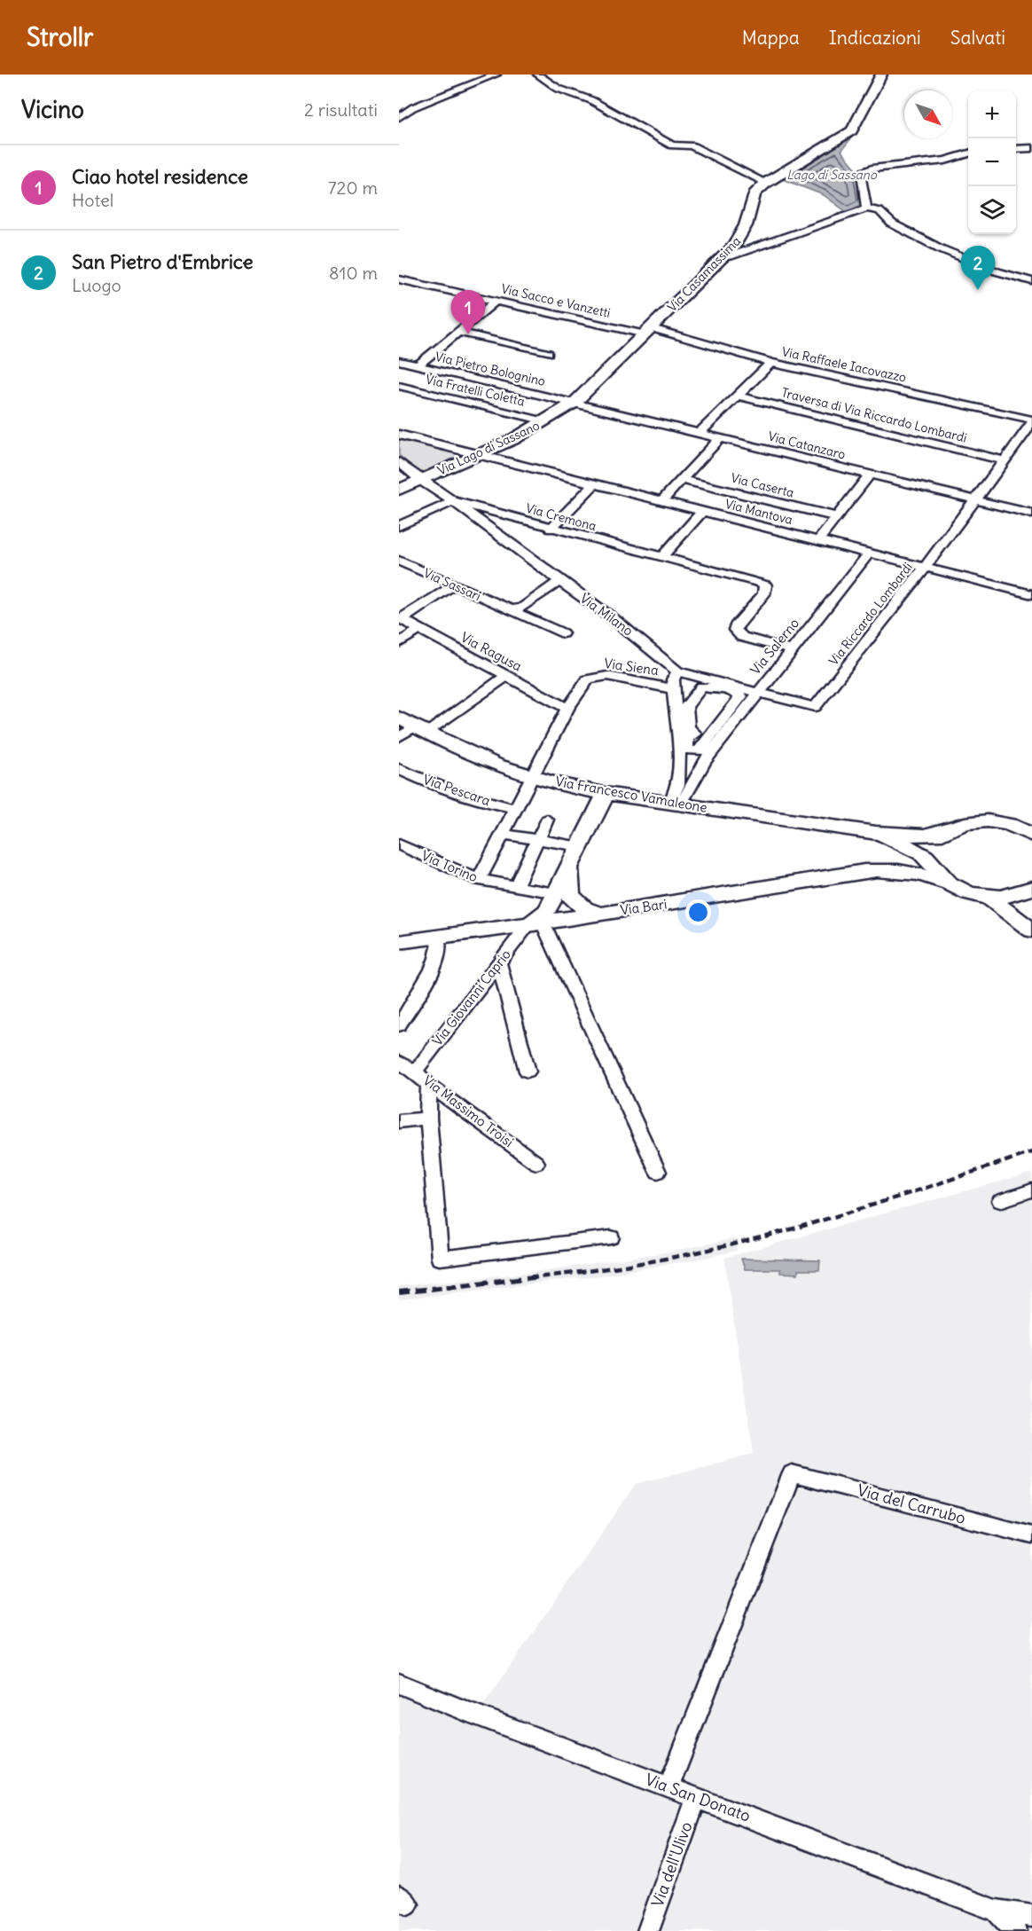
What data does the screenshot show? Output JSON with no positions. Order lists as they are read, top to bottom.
{
  "streets": {
    "main road": [
      "Via Casamassima",
      "Via Lago di Sassano",
      "Via Francesco Vamaleone",
      "Via Bari"
    ],
    "street": [
      "Via Sacco e Vanzetti",
      "Via Raffaele Iacovazzo",
      "Via Pietro Bolognino",
      "Via Fratelli Coletta",
      "Traversa di Via Riccardo Lombardi",
      "Via Catanzaro",
      "Via Caserta",
      "Via Mantova",
      "Via Cremona",
      "Via Sassari",
      "Via Riccardo Lombardi",
      "Via Milano",
      "Via Salerno",
      "Via Ragusa",
      "Via Siena",
      "Via Pescara",
      "Via Torino",
      "Via Giovanni Caprio",
      "Via Massimo Troisi",
      "Via del Carrubo",
      "Via San Donato",
      "Via dell'Ulivo"
    ]
  },
  "crossings": [
    ["Via Casamassima", "Via Sacco e Vanzetti"],
    ["Via Casamassima", "Via Raffaele Iacovazzo"],
    ["Via Casamassima", "Via Pietro Bolognino"],
    ["Via Casamassima", "Via Catanzaro"],
    ["Via Casamassima", "Via Lago di Sassano"],
    ["Via Sacco e Vanzetti", "Via Raffaele Iacovazzo"],
    ["Via Raffaele Iacovazzo", "Via Riccardo Lombardi"],
    ["Via Pietro Bolognino", "Via Catanzaro"],
    ["Via Pietro Bolognino", "Via Lago di Sassano"],
    ["Via Fratelli Coletta", "Via Lago di Sassano"],
    ["Traversa di Via Riccardo Lombardi", "Via Riccardo Lombardi"],
    ["Via Catanzaro", "Via Lago di Sassano"],
    ["Via Catanzaro", "Via Riccardo Lombardi"],
    ["Via Lago di Sassano", "Via Mantova"],
    ["Via Lago di Sassano", "Via Milano"],
    ["Via Mantova", "Via Riccardo Lombardi"],
    ["Via Mantova", "Via Salerno"],
    ["Via Cremona", "Via Milano"],
    ["Via Cremona", "Via Salerno"],
    ["Via Riccardo Lombardi", "Via Milano"],
    ["Via Riccardo Lombardi", "Via Salerno"],
    ["Via Salerno", "Via Francesco Vamaleone"],
    ["Via Ragusa", "Via Siena"],
    ["Via Siena", "Via Pescara"],
    ["Via Siena", "Via Francesco Vamaleone"],
    ["Via Siena", "Via Torino"],
    ["Via Torino", "Via Bari"],
    ["Via Torino", "Via Giovanni Caprio"],
    ["Via Bari", "Via Giovanni Caprio"],
    ["Via Giovanni Caprio", "Via Massimo Troisi"],
    ["Via del Carrubo", "Via San Donato"],
    ["Via San Donato", "Via dell'Ulivo"]
  ],
  "water": ["Lago di Sassano"],
  "north": "bottom right",
  "page": {
    "header": "Strollr",
    "nav": ["Mappa", "Indicazioni", "Salvati"],
    "heading": ["Vicino", "2 risultati"],
    "map_buttons": ["+", "−"],
    "list": [
      {
        "mark": "1",
        "name": "Ciao hotel residence",
        "note": "Hotel",
        "value": "720 m"
      },
      {
        "mark": "2",
        "name": "San Pietro d'Embrice",
        "note": "Luogo",
        "value": "810 m"
      }
    ],
    "pins": ["2", "1"]
  }
}
